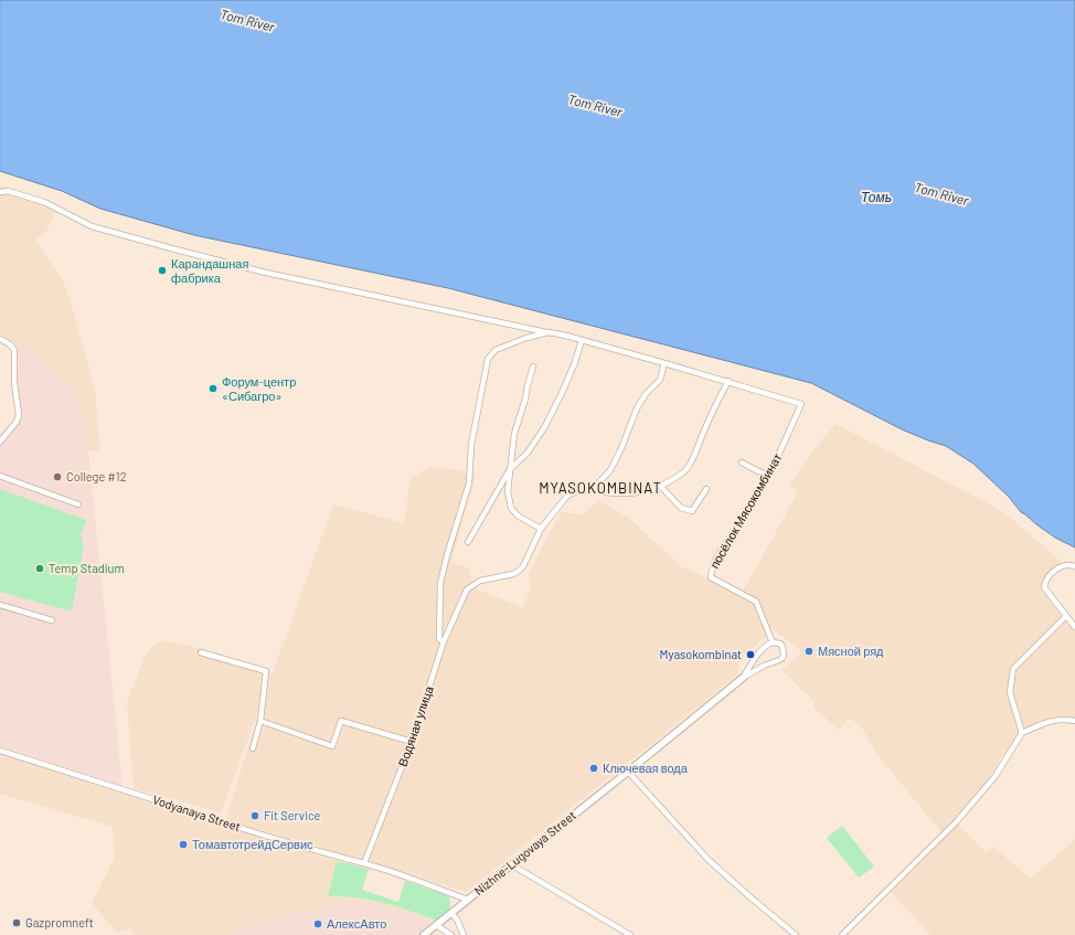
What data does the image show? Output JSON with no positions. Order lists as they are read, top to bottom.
{
  "streets": {
    "street": [
      "посёлок Мясокомбинат",
      "Водяная улица",
      "Vodyanaya Street",
      "Nizhne-Lugovaya Street"
    ]
  },
  "crossings": [
    ["посёлок Мясокомбинат", "Водяная улица"],
    ["Водяная улица", "Vodyanaya Street"],
    ["Vodyanaya Street", "Nizhne-Lugovaya Street"]
  ],
  "districts": ["MYASOKOMBINAT"],
  "water": ["Tom River", "Томь"],
  "places": [
    "Карандашная фабрика",
    "Форум-центр «Сибагро»",
    "College #12",
    "Temp Stadium",
    "Мясной ряд",
    "Myasokombinat",
    "Ключевая вода",
    "Fit Service",
    "ТомавтотрейдСервис",
    "Gazpromneft",
    "АлексАвто"
  ]
}
